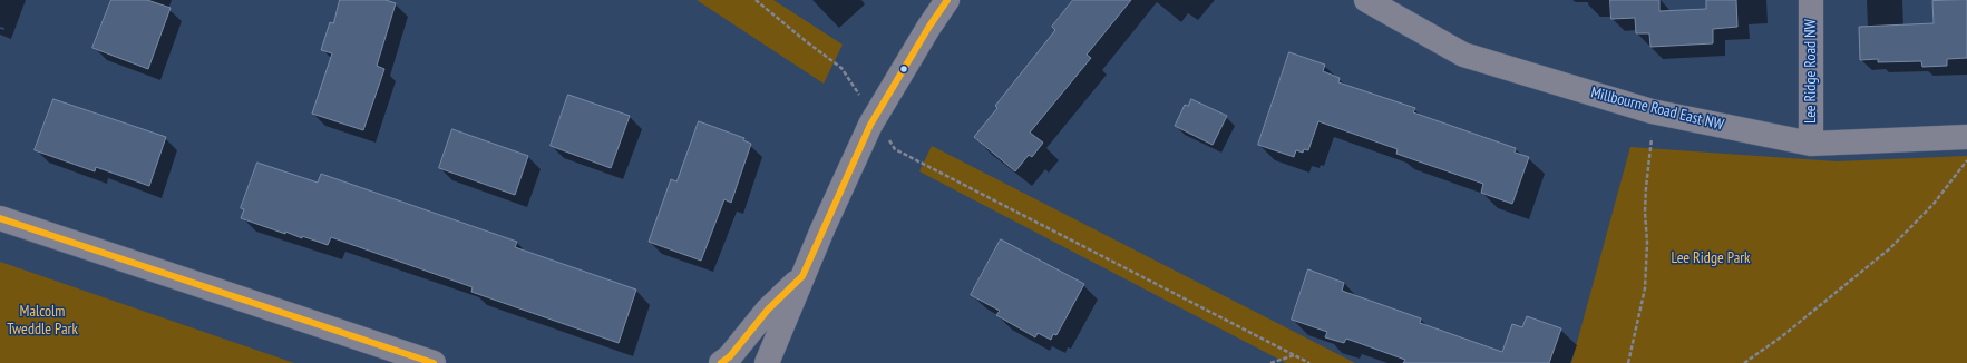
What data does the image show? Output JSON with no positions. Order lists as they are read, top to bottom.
{
  "streets": {
    "street": ["Lee Ridge Road NW", "Millbourne Road East NW"]
  },
  "crossings": [
    ["Lee Ridge Road NW", "Millbourne Road East NW"]
  ],
  "parks": ["Lee Ridge Park", "Malcolm Tweddle Park"]
}
